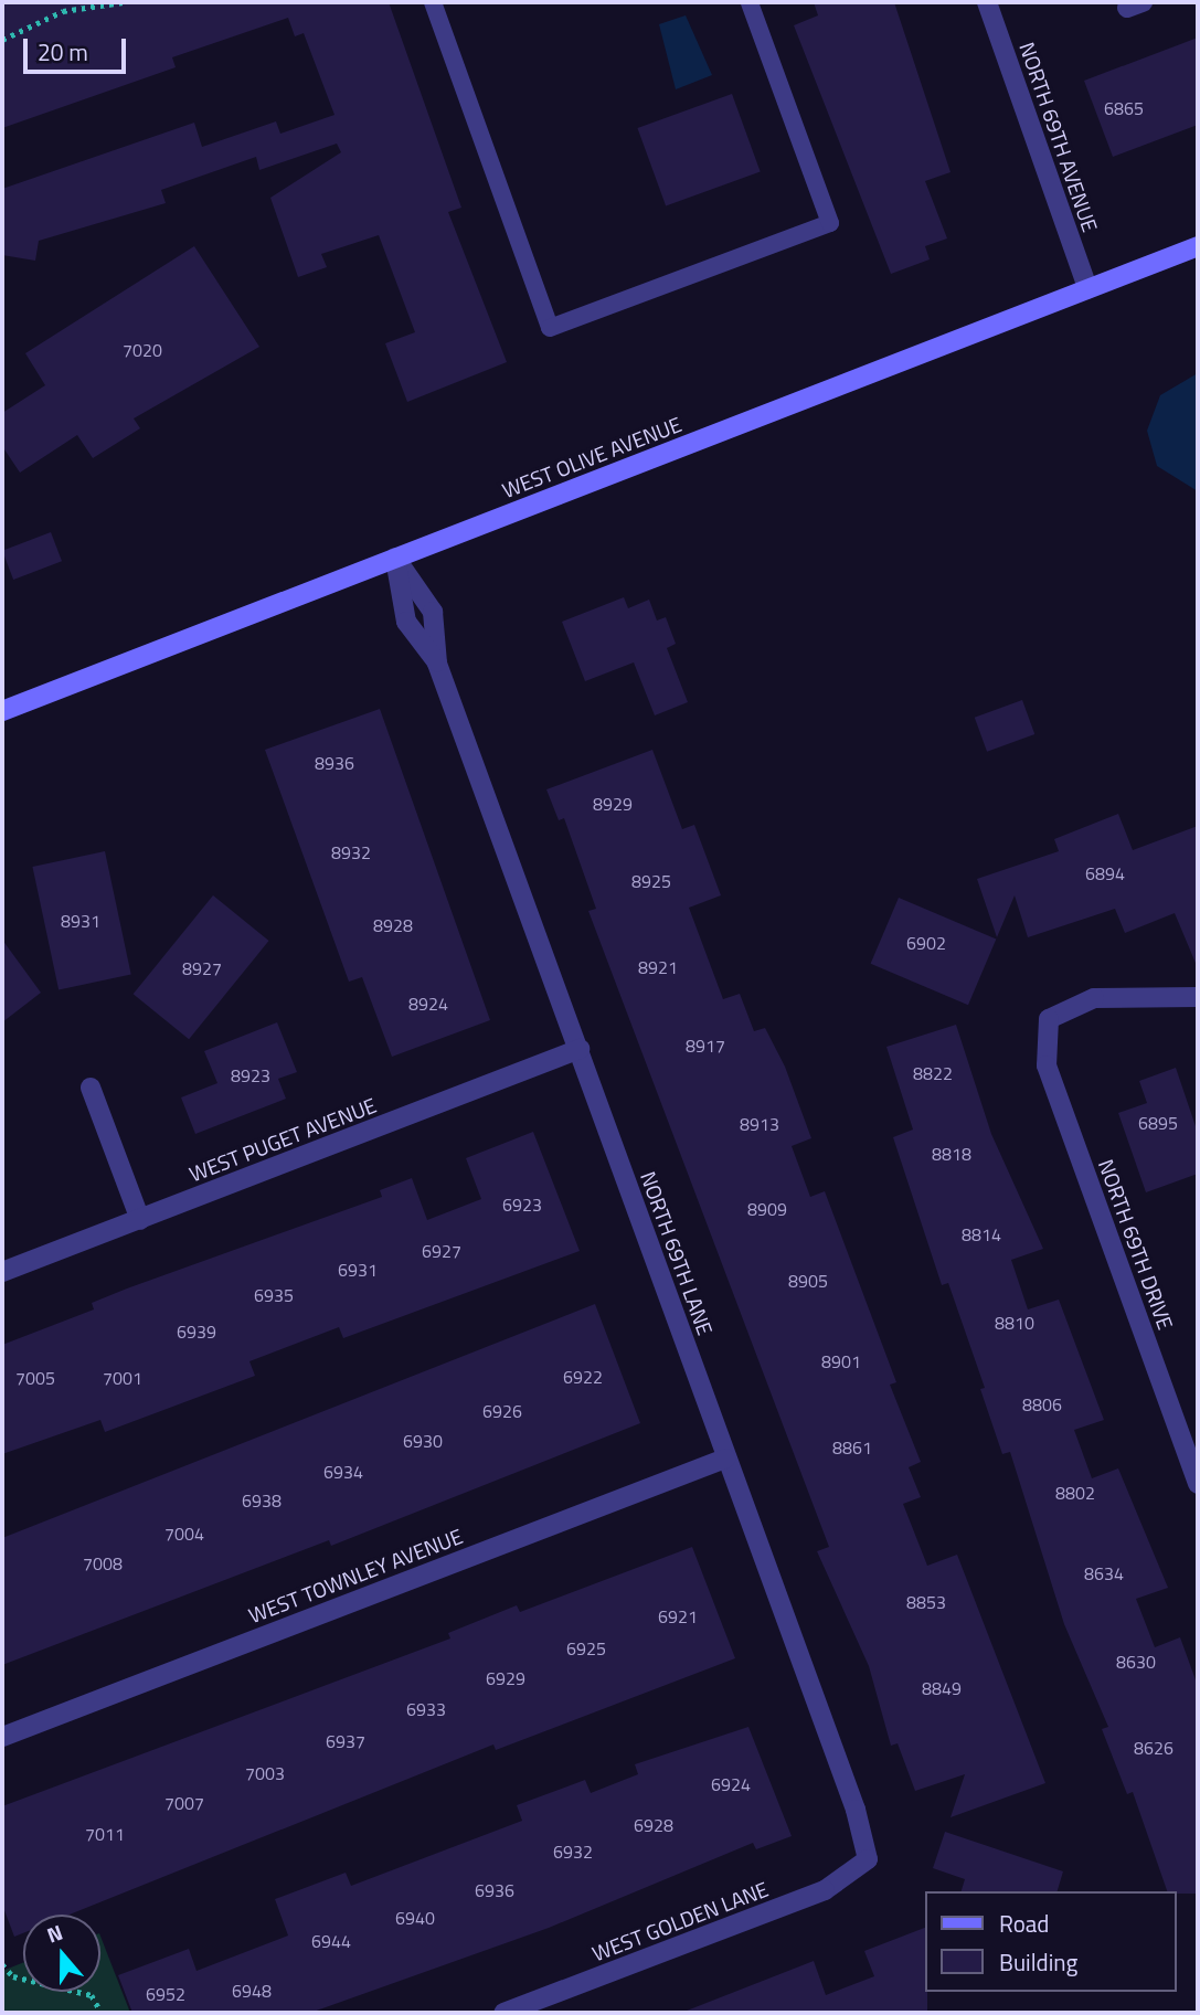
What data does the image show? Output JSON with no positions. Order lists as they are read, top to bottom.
{
  "streets": {
    "main road": ["WEST OLIVE AVENUE"],
    "street": [
      "NORTH 69TH AVENUE",
      "WEST PUGET AVENUE",
      "NORTH 69TH DRIVE",
      "NORTH 69TH LANE",
      "WEST TOWNLEY AVENUE",
      "WEST GOLDEN LANE"
    ]
  },
  "crossings": [
    ["NORTH 69TH AVENUE", "WEST OLIVE AVENUE"],
    ["WEST OLIVE AVENUE", "NORTH 69TH LANE"],
    ["WEST PUGET AVENUE", "NORTH 69TH LANE"],
    ["NORTH 69TH LANE", "WEST TOWNLEY AVENUE"],
    ["NORTH 69TH LANE", "WEST GOLDEN LANE"]
  ],
  "house_numbers": [
    "6865",
    "7020",
    "8936",
    "8929",
    "8932",
    "6894",
    "8925",
    "8931",
    "8928",
    "6902",
    "8921",
    "8927",
    "8924",
    "8917",
    "8822",
    "8923",
    "6895",
    "8913",
    "8818",
    "6923",
    "8909",
    "8814",
    "6927",
    "6931",
    "8905",
    "6935",
    "8810",
    "6939",
    "8901",
    "6922",
    "7005",
    "7001",
    "8806",
    "6926",
    "6930",
    "8861",
    "6934",
    "8802",
    "6938",
    "7004",
    "7008",
    "8634",
    "8853",
    "6921",
    "6925",
    "8630",
    "6929",
    "8849",
    "6933",
    "6937",
    "8626",
    "7003",
    "6924",
    "7007",
    "6928",
    "7011",
    "6932",
    "6936",
    "6940",
    "6944",
    "6948",
    "6952"
  ],
  "legend": ["Road", "Building"],
  "scale_bar": "20 m",
  "north": "top"
}
